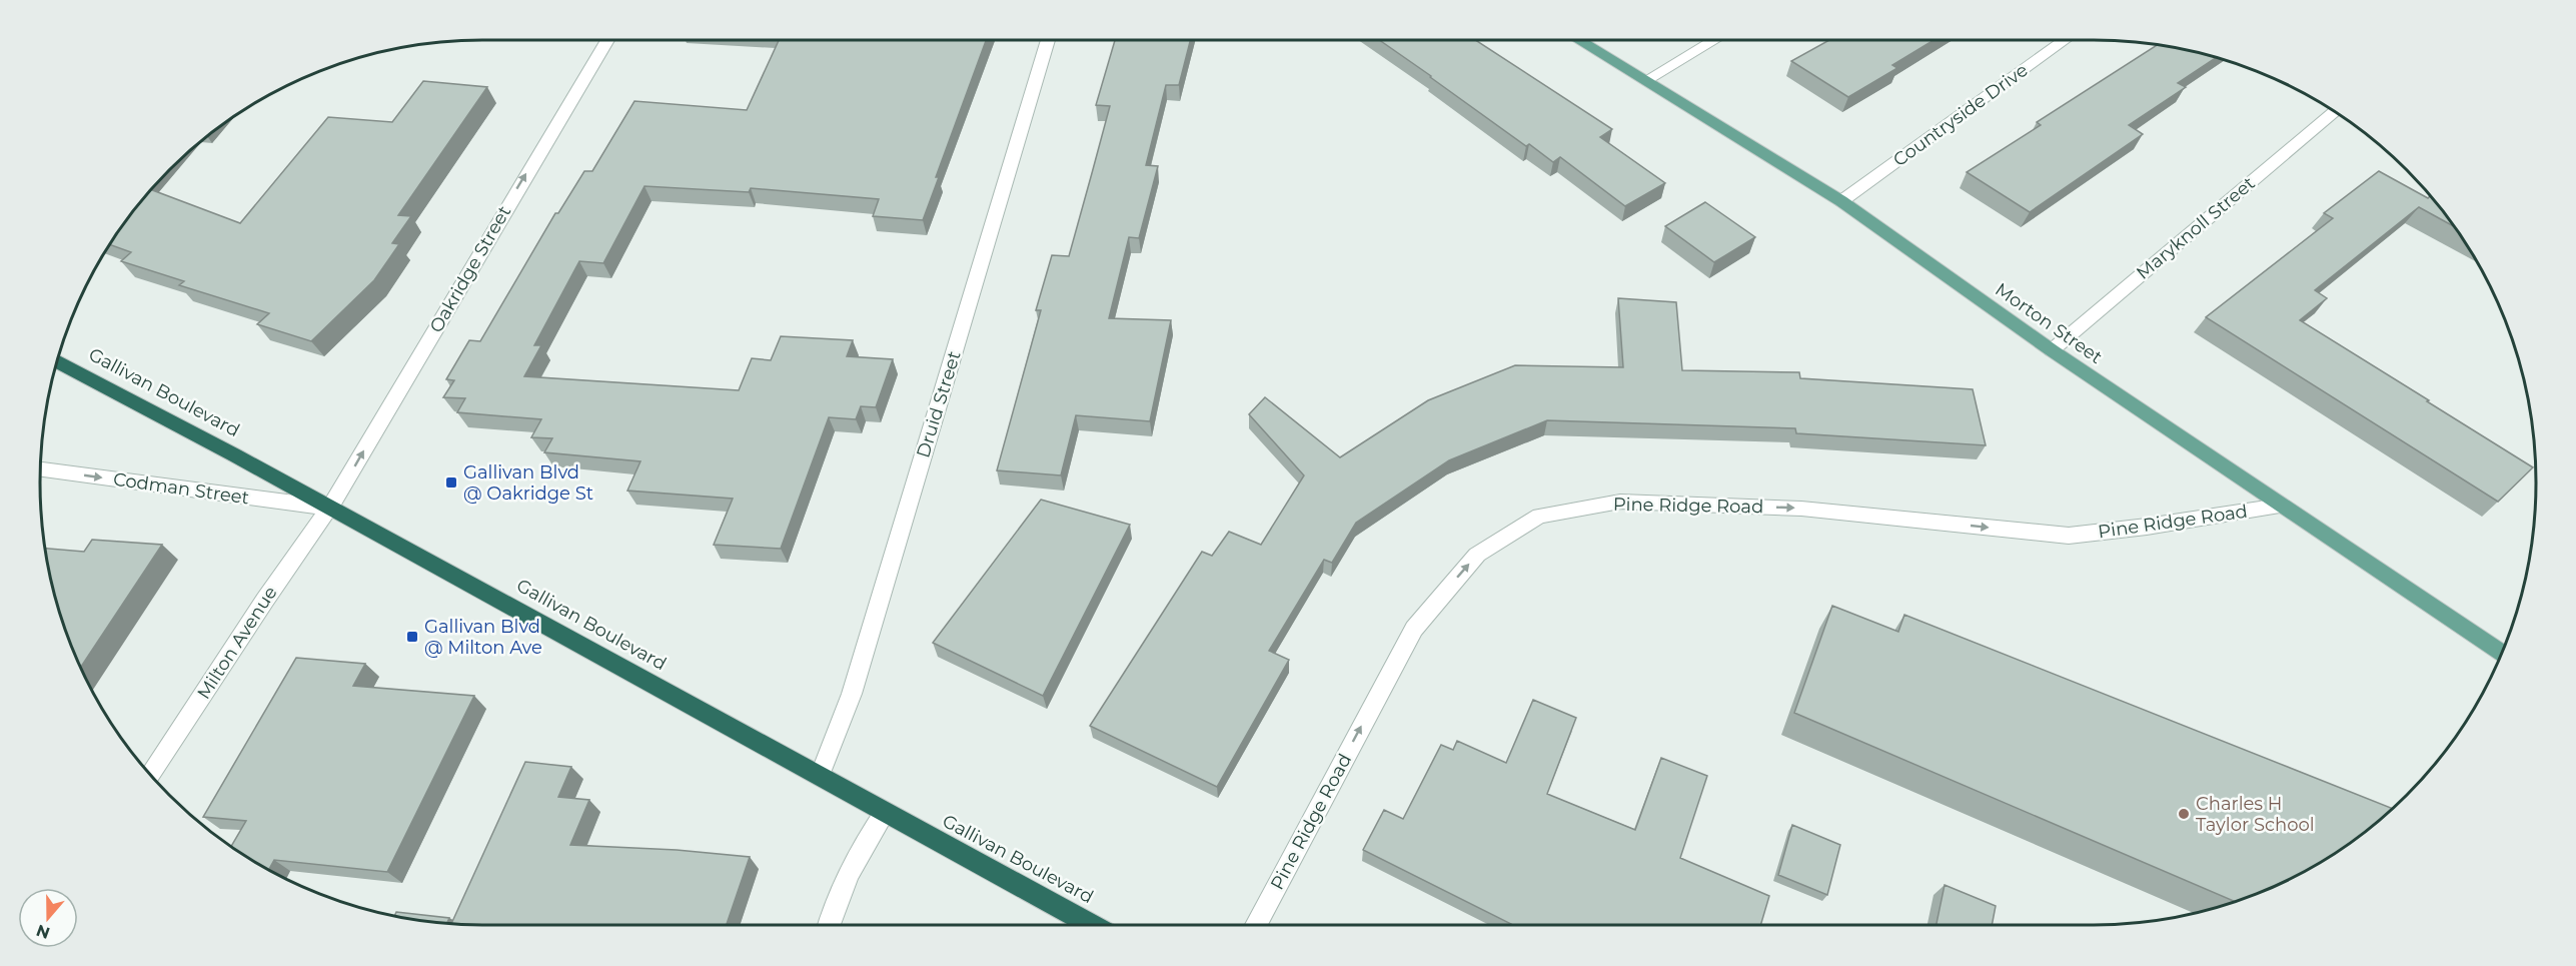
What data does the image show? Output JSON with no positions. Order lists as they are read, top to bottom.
{
  "streets": {
    "highway": ["Gallivan Boulevard"],
    "main road": ["Morton Street"],
    "street": [
      "Countryside Drive",
      "Maryknoll Street",
      "Oakridge Street",
      "Druid Street",
      "Codman Street",
      "Pine Ridge Road",
      "Milton Avenue"
    ]
  },
  "crossings": [
    ["Countryside Drive", "Morton Street"],
    ["Maryknoll Street", "Morton Street"],
    ["Oakridge Street", "Gallivan Boulevard"],
    ["Oakridge Street", "Codman Street"],
    ["Oakridge Street", "Milton Avenue"],
    ["Morton Street", "Pine Ridge Road"],
    ["Gallivan Boulevard", "Druid Street"],
    ["Gallivan Boulevard", "Codman Street"],
    ["Gallivan Boulevard", "Milton Avenue"],
    ["Codman Street", "Milton Avenue"]
  ],
  "one_way": ["Oakridge Street", "Codman Street", "Pine Ridge Road"],
  "places": {
    "transit": ["Gallivan Blvd @ Oakridge St", "Gallivan Blvd @ Milton Ave"],
    "other": ["Charles H Taylor School"]
  },
  "north": "bottom"
}
